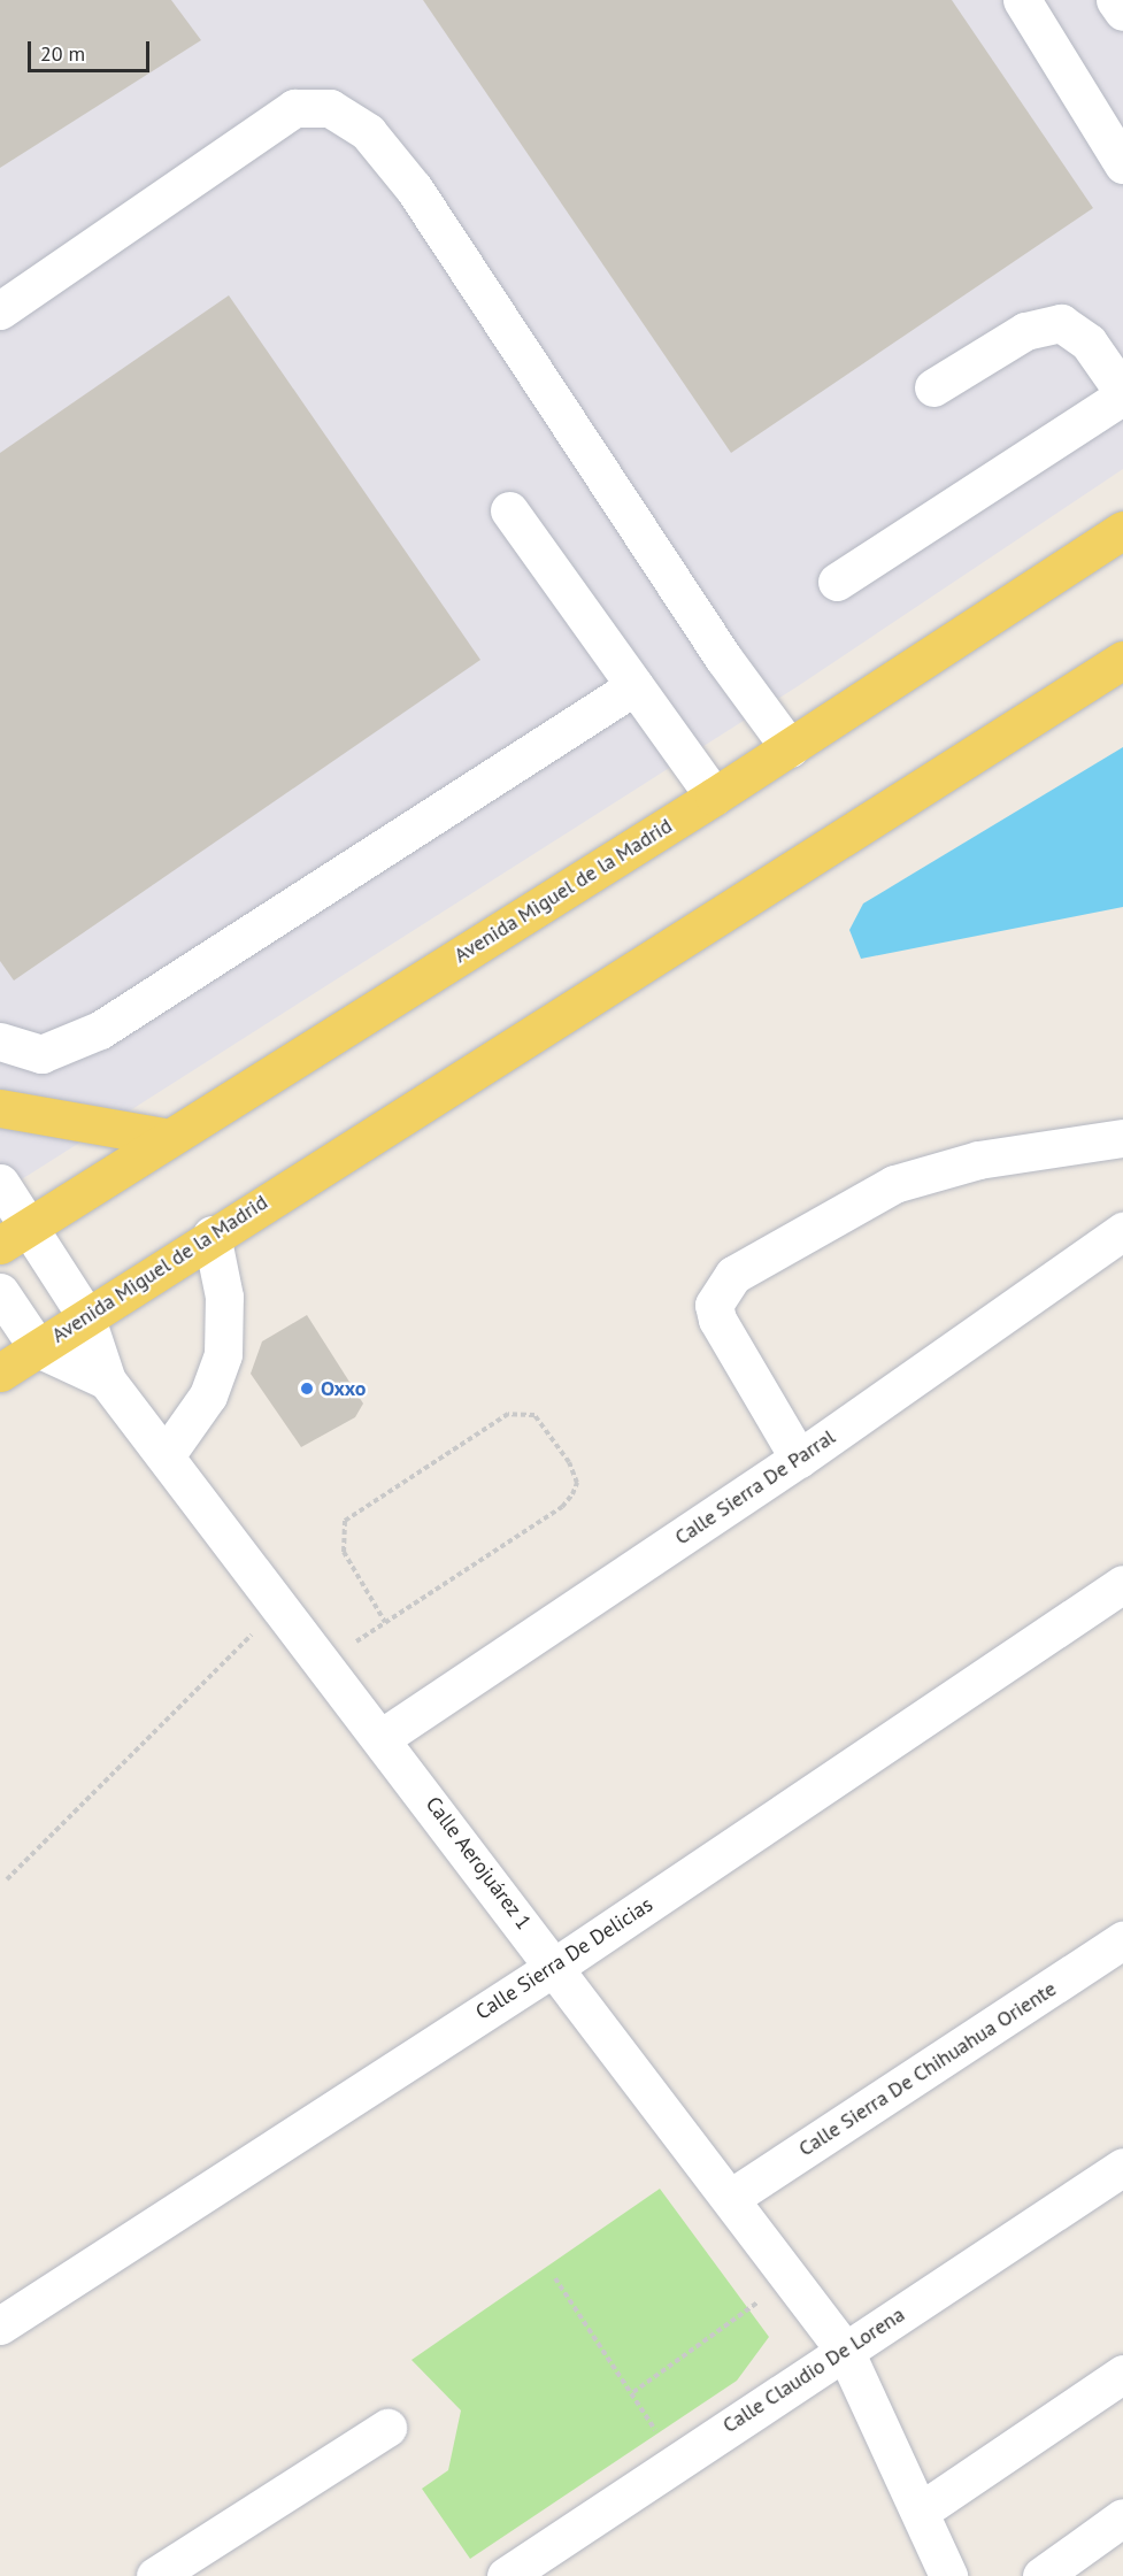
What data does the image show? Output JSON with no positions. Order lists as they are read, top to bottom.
{
  "streets": {
    "main road": ["Avenida Miguel de la Madrid"],
    "street": [
      "Calle Sierra De Parral",
      "Calle Aerojuárez 1",
      "Calle Sierra De Delicias",
      "Calle Sierra De Chihuahua Oriente",
      "Calle Claudio De Lorena"
    ]
  },
  "crossings": [
    ["Avenida Miguel de la Madrid", "Calle Aerojuárez 1"],
    ["Calle Sierra De Parral", "Calle Aerojuárez 1"],
    ["Calle Aerojuárez 1", "Calle Sierra De Delicias"],
    ["Calle Aerojuárez 1", "Calle Sierra De Chihuahua Oriente"],
    ["Calle Aerojuárez 1", "Calle Claudio De Lorena"]
  ],
  "places": ["Oxxo"],
  "scale_bar": "20 m"
}
